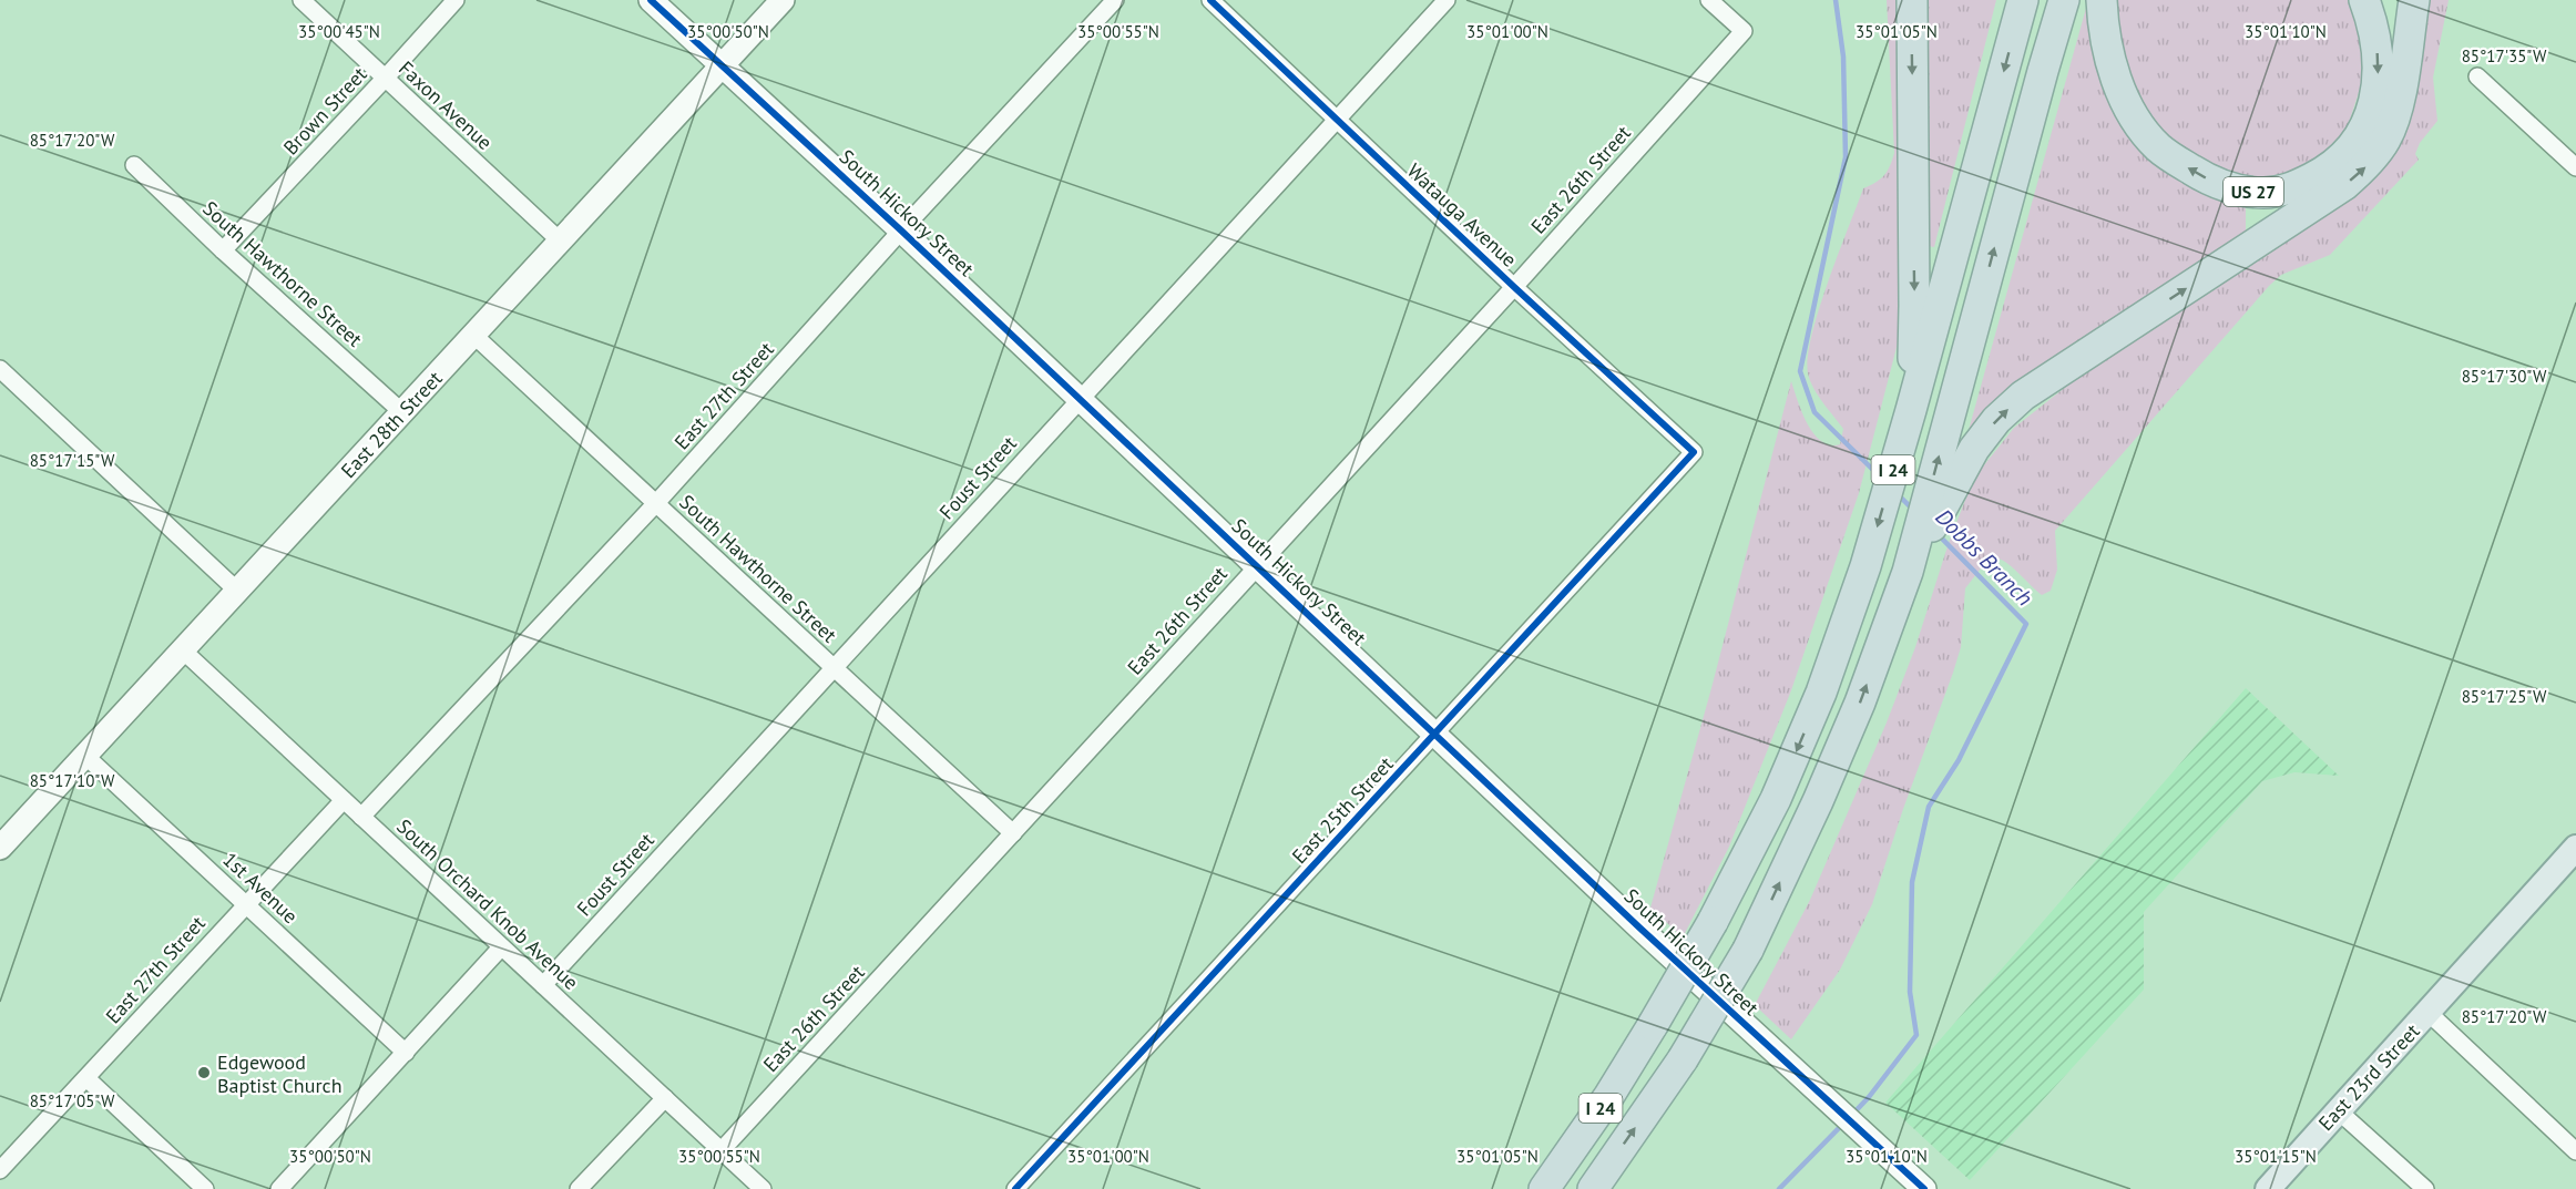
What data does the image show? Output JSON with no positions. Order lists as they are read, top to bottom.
{
  "streets": {
    "highway": ["US 27", "I 24"],
    "main road": ["East 23rd Street"],
    "street": [
      "Faxon Avenue",
      "Brown Street",
      "East 26th Street",
      "South Hickory Street",
      "Watauga Avenue",
      "South Hawthorne Street",
      "East 27th Street",
      "East 28th Street",
      "Foust Street",
      "East 25th Street",
      "1st Avenue",
      "South Orchard Knob Avenue"
    ]
  },
  "crossings": [
    ["Faxon Avenue", "Brown Street"],
    ["Faxon Avenue", "East 28th Street"],
    ["Brown Street", "South Hawthorne Street"],
    ["East 26th Street", "South Hickory Street"],
    ["East 26th Street", "Watauga Avenue"],
    ["East 26th Street", "South Hawthorne Street"],
    ["East 26th Street", "South Orchard Knob Avenue"],
    ["South Hickory Street", "East 27th Street"],
    ["South Hickory Street", "East 28th Street"],
    ["South Hickory Street", "Foust Street"],
    ["South Hickory Street", "East 25th Street"],
    ["Watauga Avenue", "Foust Street"],
    ["Watauga Avenue", "East 25th Street"],
    ["South Hawthorne Street", "East 27th Street"],
    ["South Hawthorne Street", "East 28th Street"],
    ["South Hawthorne Street", "Foust Street"],
    ["East 27th Street", "1st Avenue"],
    ["East 27th Street", "South Orchard Knob Avenue"],
    ["East 28th Street", "1st Avenue"],
    ["East 28th Street", "South Orchard Knob Avenue"],
    ["Foust Street", "South Orchard Knob Avenue"]
  ],
  "water": ["Dobbs Branch"],
  "places": ["Edgewood Baptist Church"],
  "coordinates": [
    "35°00'45\"N",
    "35°00'50\"N",
    "35°00'55\"N",
    "35°01'00\"N",
    "35°01'05\"N",
    "35°01'10\"N",
    "85°17'35\"W",
    "85°17'20\"W",
    "85°17'30\"W",
    "85°17'15\"W",
    "85°17'25\"W",
    "85°17'10\"W",
    "85°17'05\"W",
    "35°01'15\"N"
  ]
}
